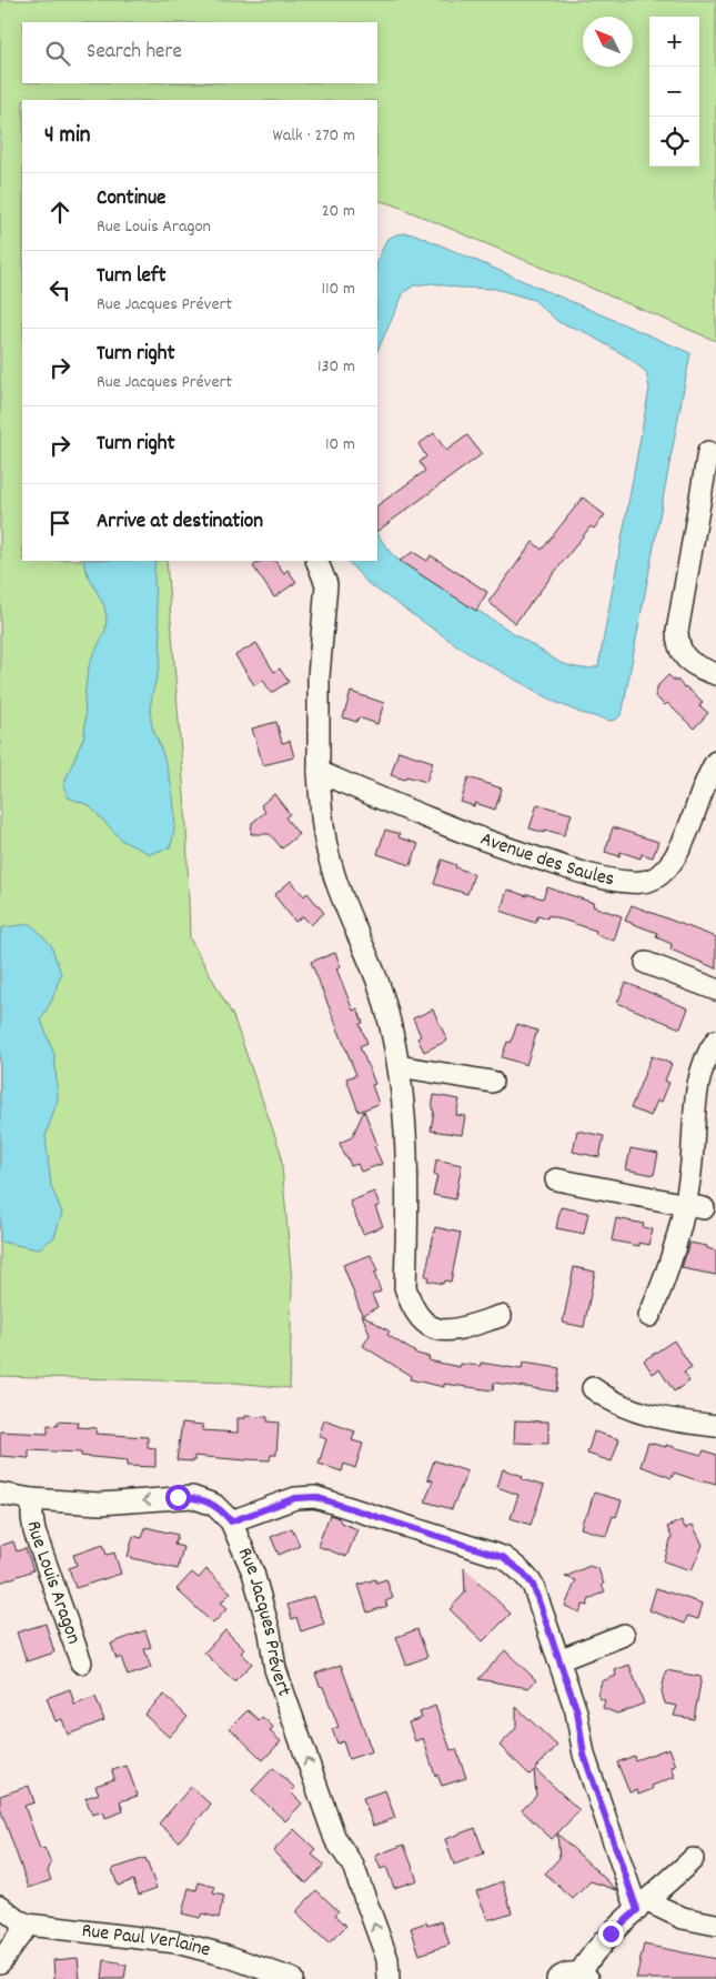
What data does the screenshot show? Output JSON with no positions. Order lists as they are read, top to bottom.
{
  "streets": {
    "street": [
      "Avenue des Saules",
      "Rue Louis Aragon",
      "Rue Jacques Prévert",
      "Rue Paul Verlaine"
    ]
  },
  "crossings": [
    ["Rue Louis Aragon", "Rue Jacques Prévert"]
  ],
  "one_way": ["Rue Louis Aragon", "Rue Jacques Prévert"],
  "north": "top left",
  "page": {
    "map_buttons": ["+", "−"],
    "search": "Search here",
    "heading": ["4 min", "Walk · 270 m"],
    "list": [
      ["Continue", "Rue Louis Aragon", "20 m"],
      ["Turn left", "Rue Jacques Prévert", "110 m"],
      ["Turn right", "Rue Jacques Prévert", "130 m"],
      ["Turn right", "10 m"],
      "Arrive at destination"
    ]
  }
}
